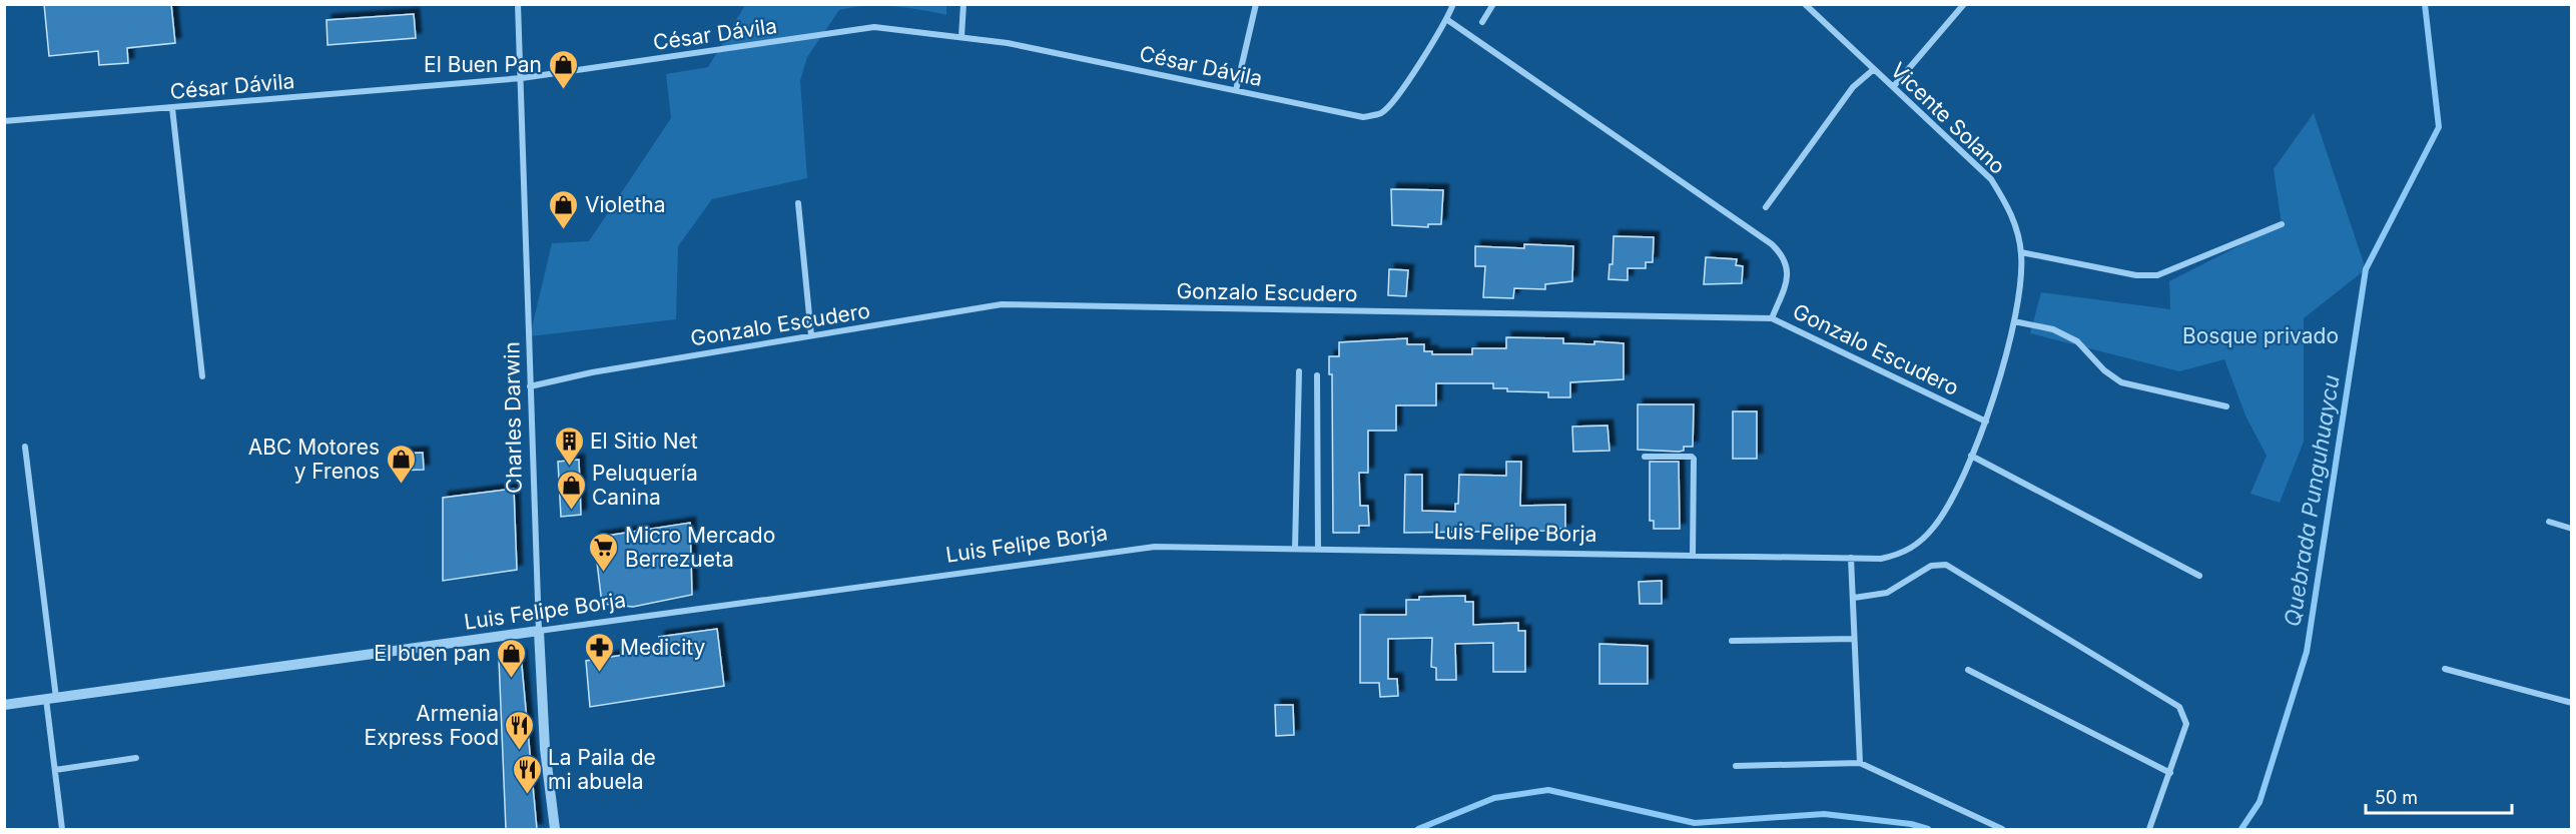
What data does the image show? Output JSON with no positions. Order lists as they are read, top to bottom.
{
  "streets": {
    "street": [
      "César Dávila",
      "Vicente Solano",
      "Gonzalo Escudero",
      "Charles Darwin",
      "Luis Felipe Borja"
    ]
  },
  "crossings": [
    ["César Dávila", "Charles Darwin"],
    ["Vicente Solano", "Gonzalo Escudero"],
    ["Vicente Solano", "Luis Felipe Borja"],
    ["Gonzalo Escudero", "Charles Darwin"],
    ["Gonzalo Escudero", "Luis Felipe Borja"],
    ["Charles Darwin", "Luis Felipe Borja"]
  ],
  "water": ["Quebrada Punguhuaycu"],
  "parks": ["Bosque privado"],
  "places": {
    "shop": [
      "El Buen Pan",
      "Violetha",
      "ABC Motores y Frenos",
      "Peluquería Canina",
      "El buen pan"
    ],
    "building": ["El Sitio Net"],
    "supermarket": ["Micro Mercado Berrezueta"],
    "pharmacy": ["Medicity"],
    "restaurant": ["Armenia Express Food", "La Paila de mi abuela"]
  },
  "scale_bar": "50 m"
}
